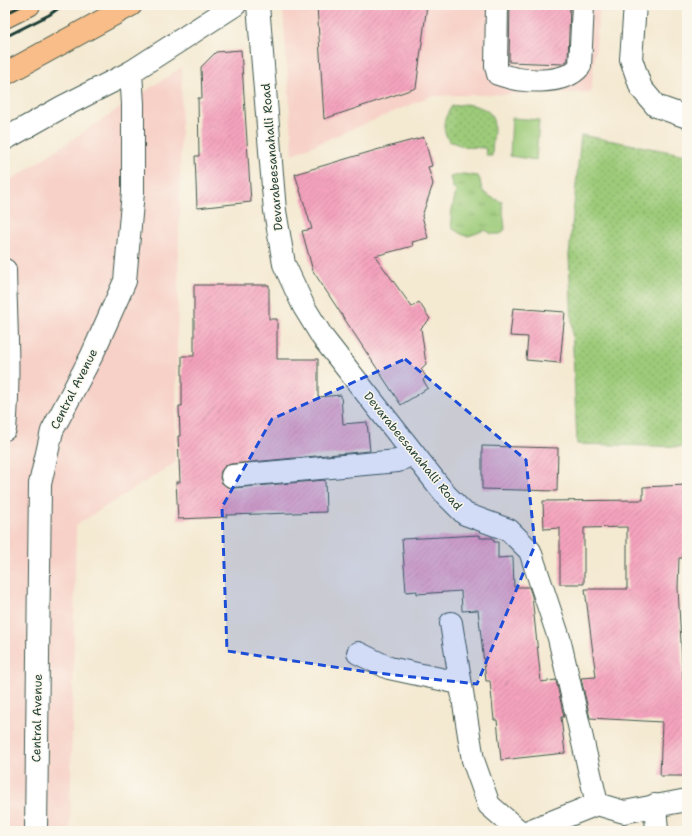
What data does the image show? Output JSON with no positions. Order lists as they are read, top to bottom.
{
  "streets": {
    "street": ["Devarabeesanahalli Road", "Central Avenue"]
  }
}
